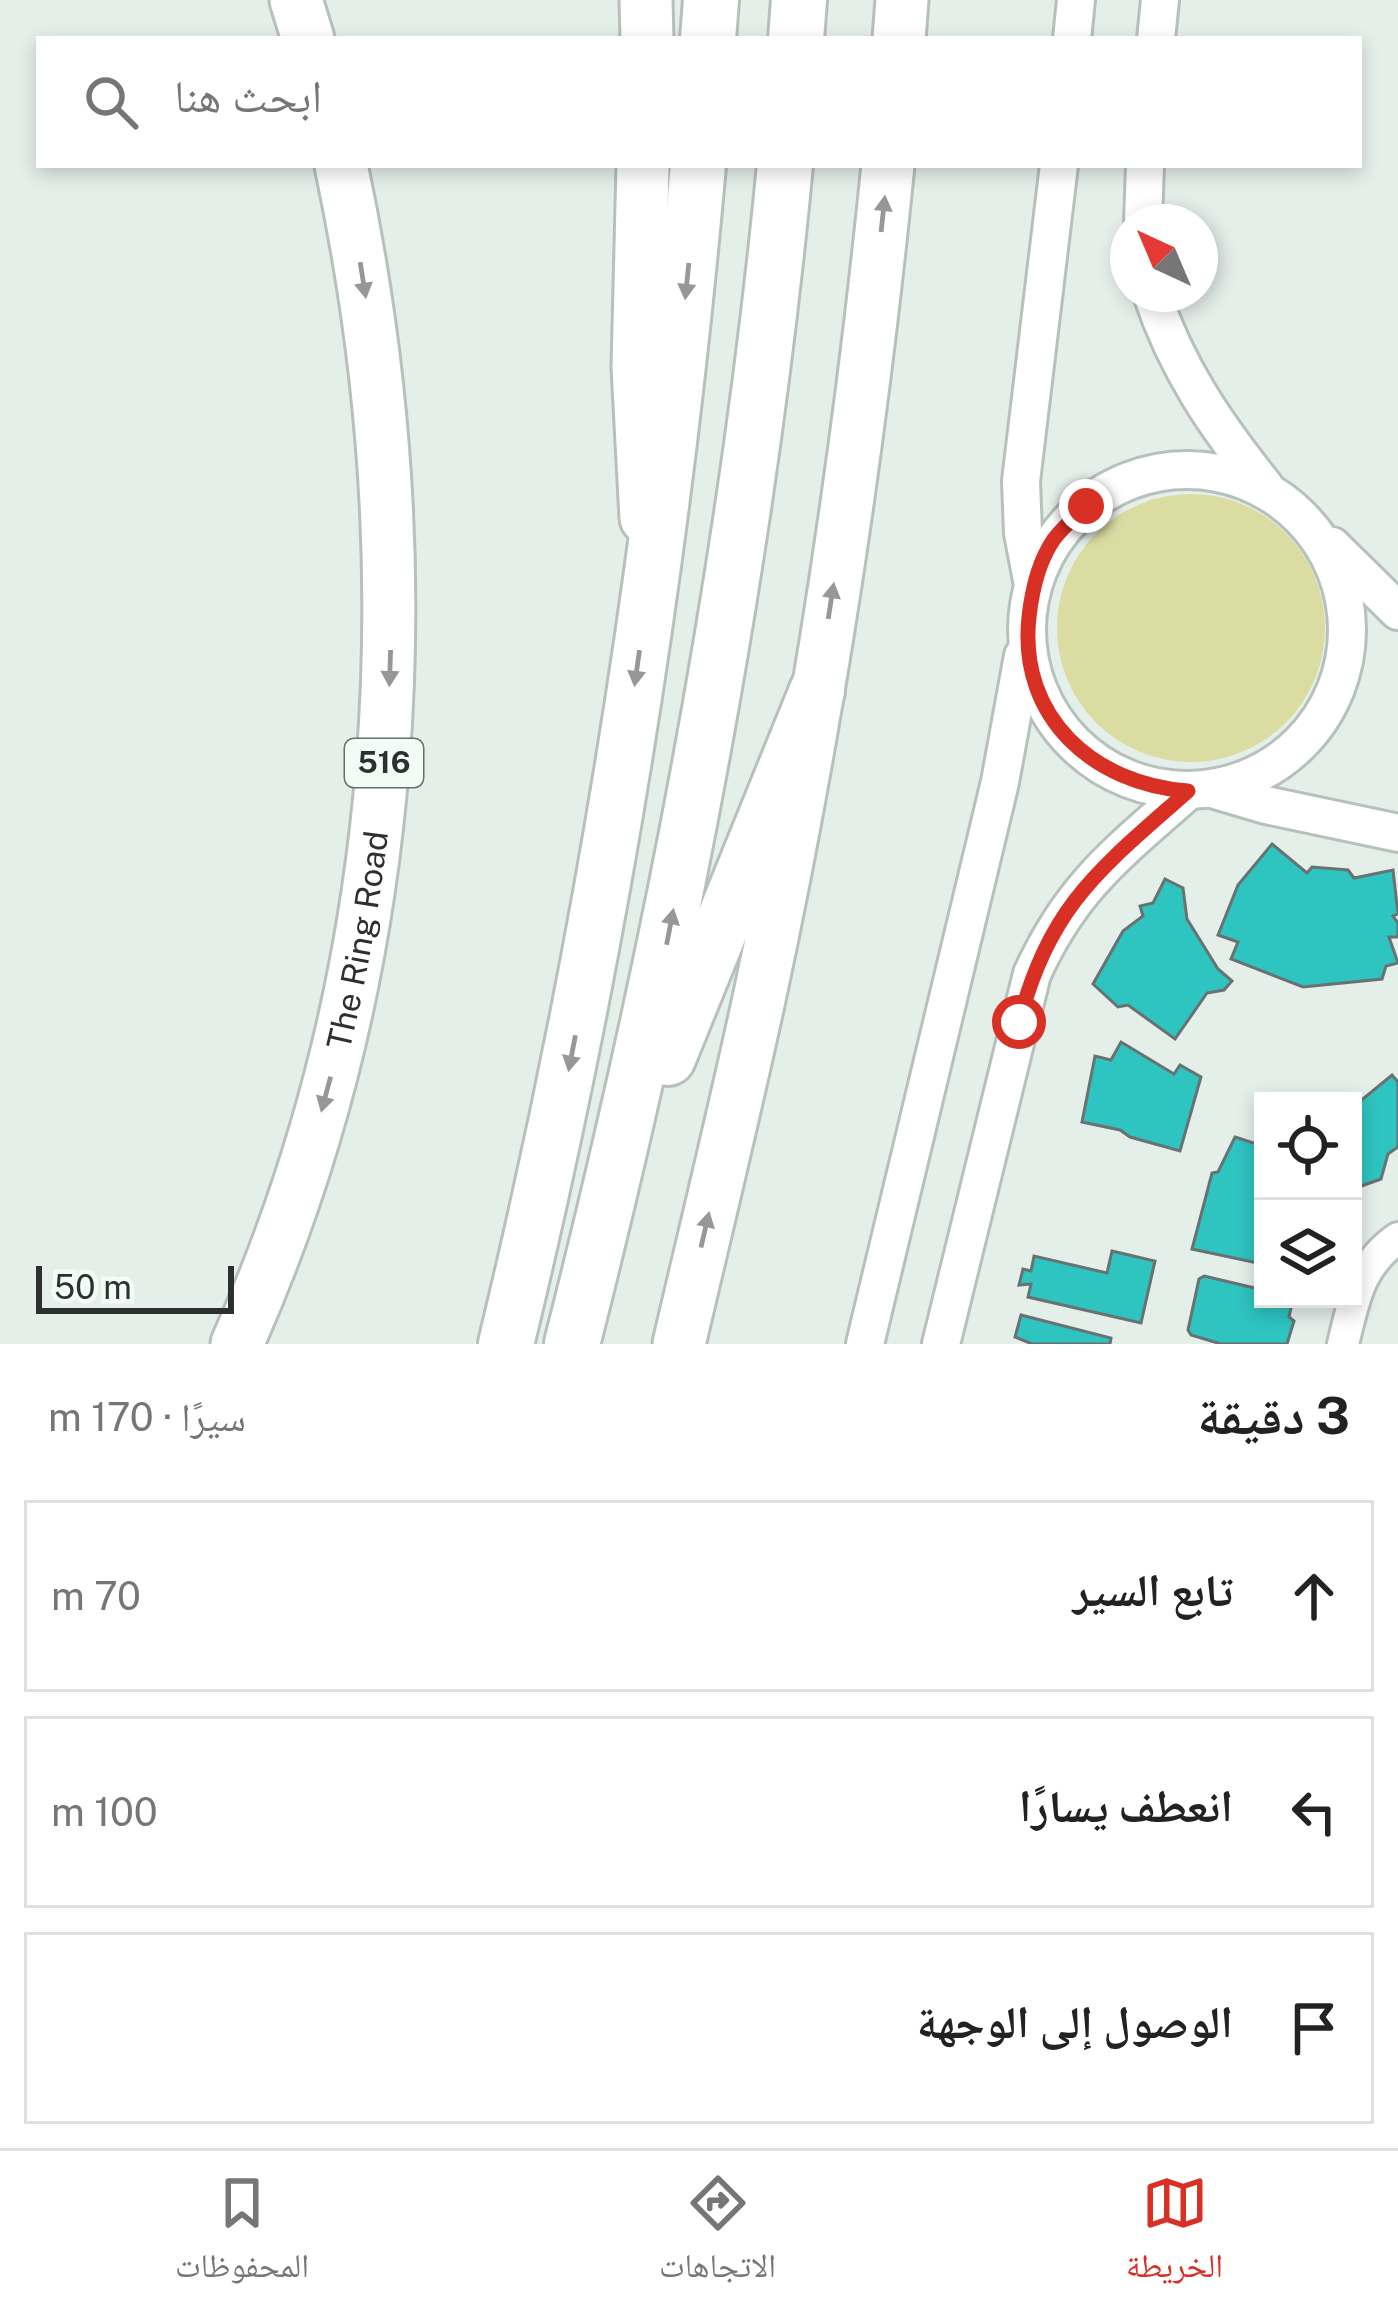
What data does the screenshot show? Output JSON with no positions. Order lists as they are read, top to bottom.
{
  "streets": {
    "highway": ["516", "The Ring Road"]
  },
  "scale_bar": "50 m",
  "north": "top left",
  "page": {
    "search": "ابحث هنا",
    "scale": "50 m",
    "heading": ["3 دقيقة", "سيرًا · 170 m"],
    "list": [
      ["تابع السير", "70 m"],
      ["انعطف يسارًا", "100 m"],
      "الوصول إلى الوجهة"
    ],
    "nav": ["الخريطة", "الاتجاهات", "المحفوظات"]
  }
}
